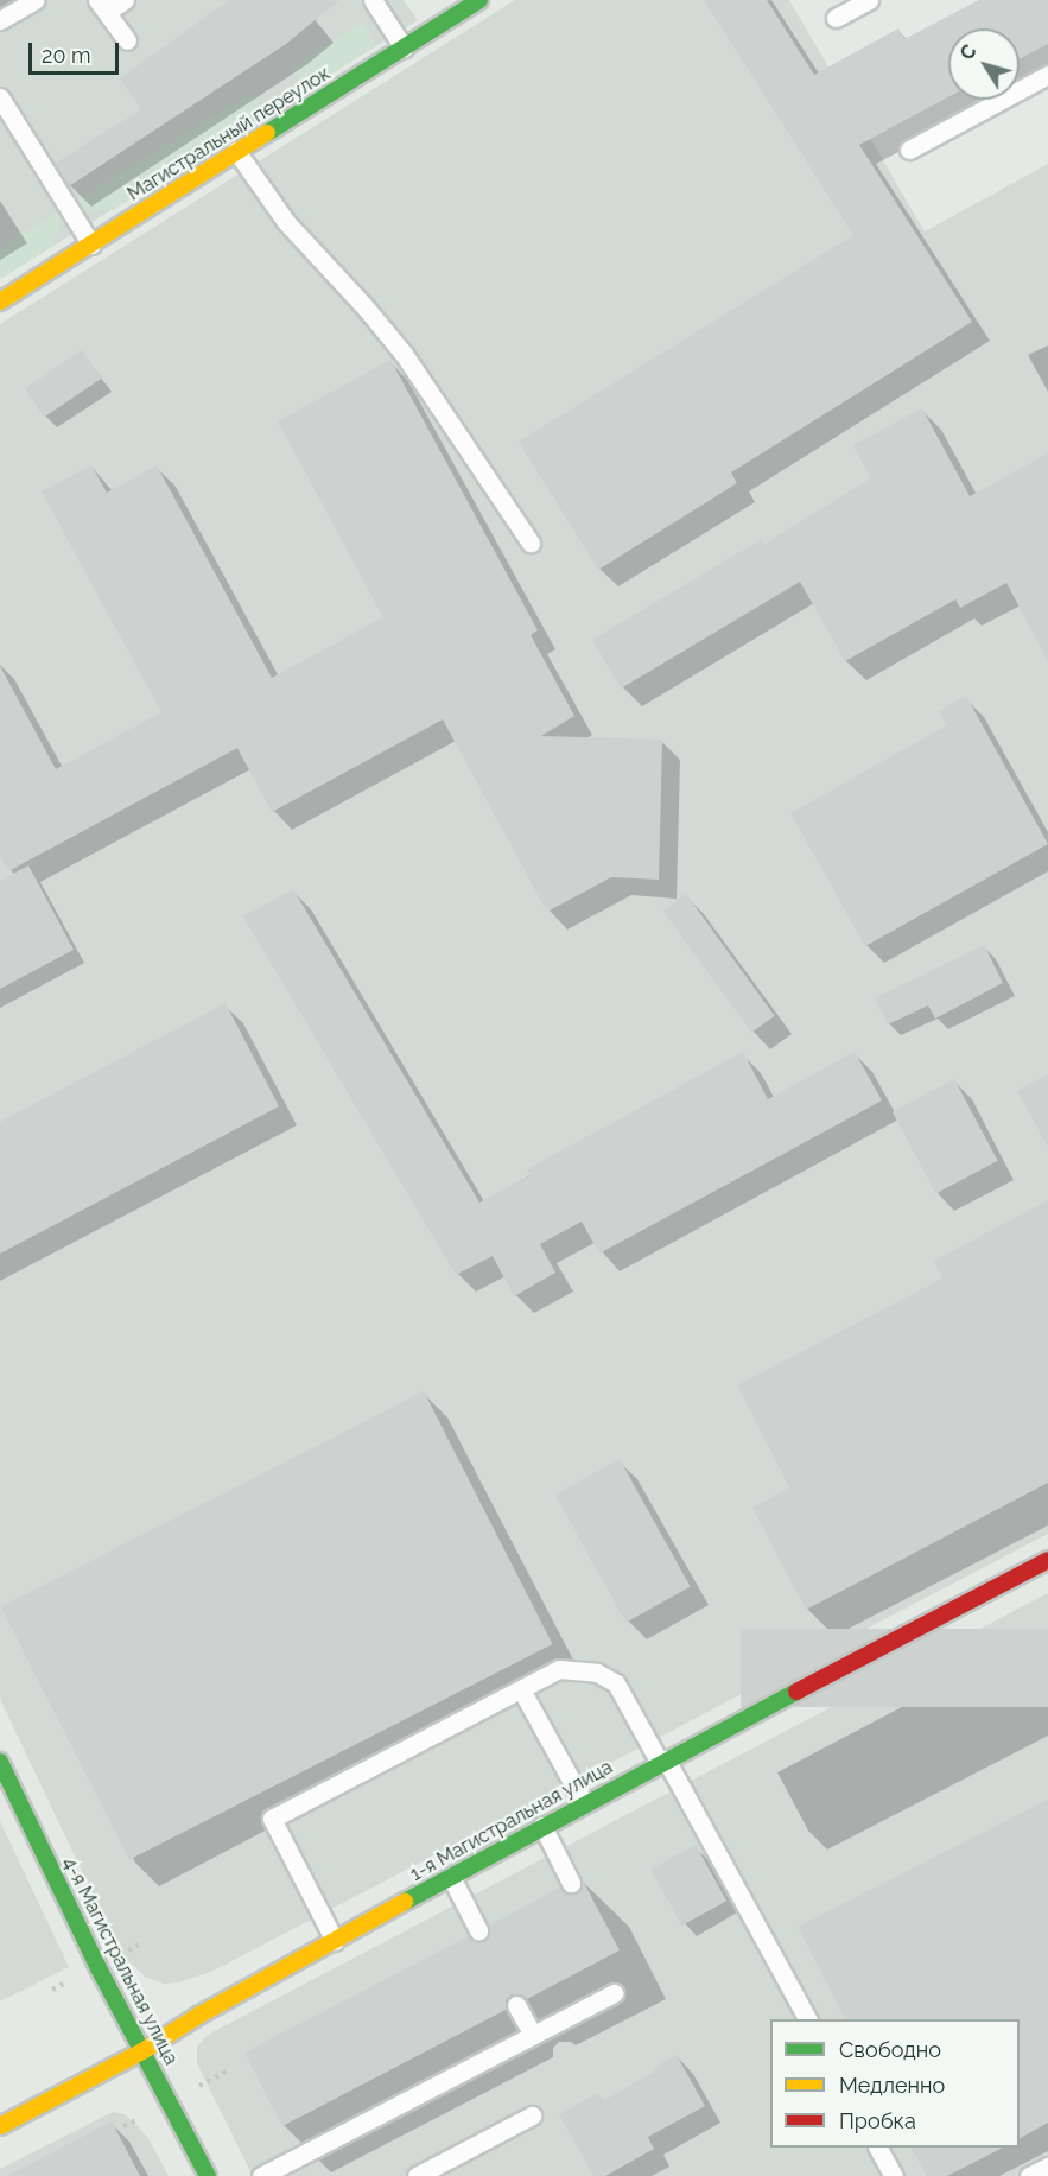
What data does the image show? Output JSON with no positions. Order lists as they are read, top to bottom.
{
  "streets": {
    "street": ["Магистральный переулок", "1-я Магистральная улица", "4-я Магистральная улица"]
  },
  "crossings": [
    ["1-я Магистральная улица", "4-я Магистральная улица"]
  ],
  "legend": ["Свободно", "Медленно", "Пробка"],
  "scale_bar": "20 m",
  "north": "top left"
}
